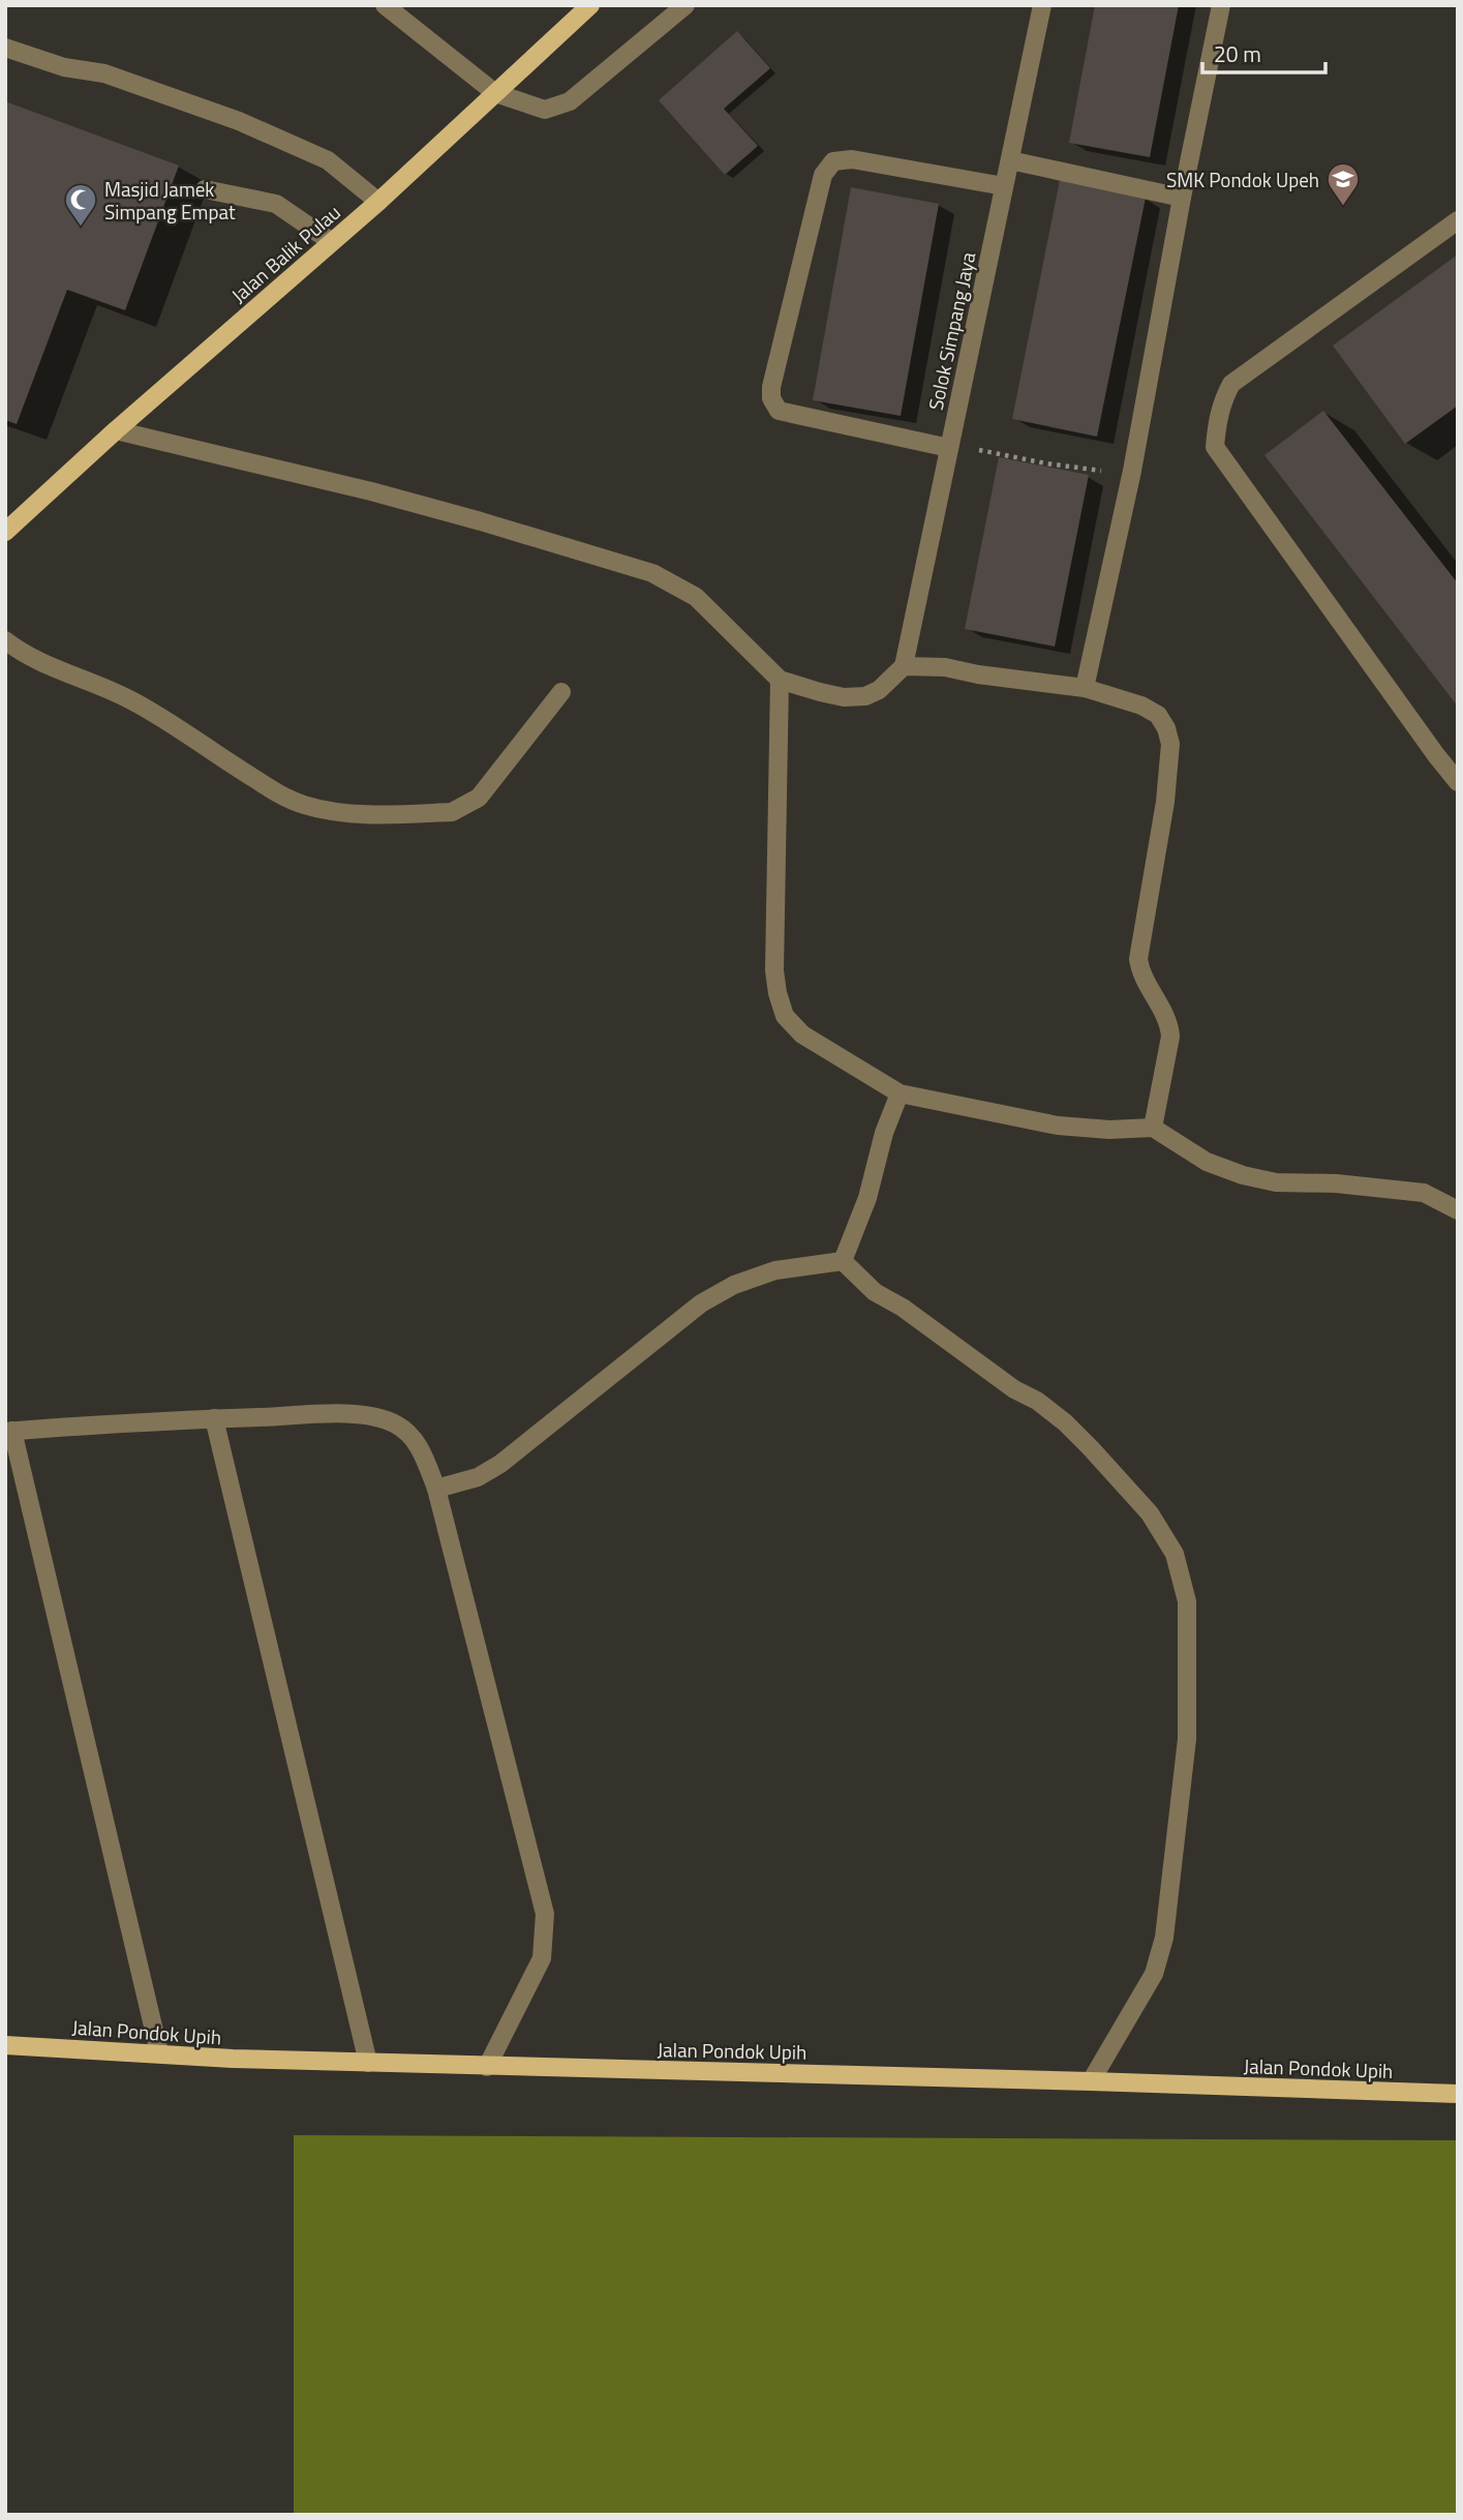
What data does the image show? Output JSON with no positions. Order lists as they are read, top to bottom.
{
  "streets": {
    "main road": ["Jalan Balik Pulau", "Jalan Pondok Upih"],
    "street": ["Solok Simpang Jaya"]
  },
  "places": {
    "school or university": ["SMK Pondok Upeh"],
    "mosque": ["Masjid Jamek Simpang Empat"]
  },
  "scale_bar": "20 m"
}
